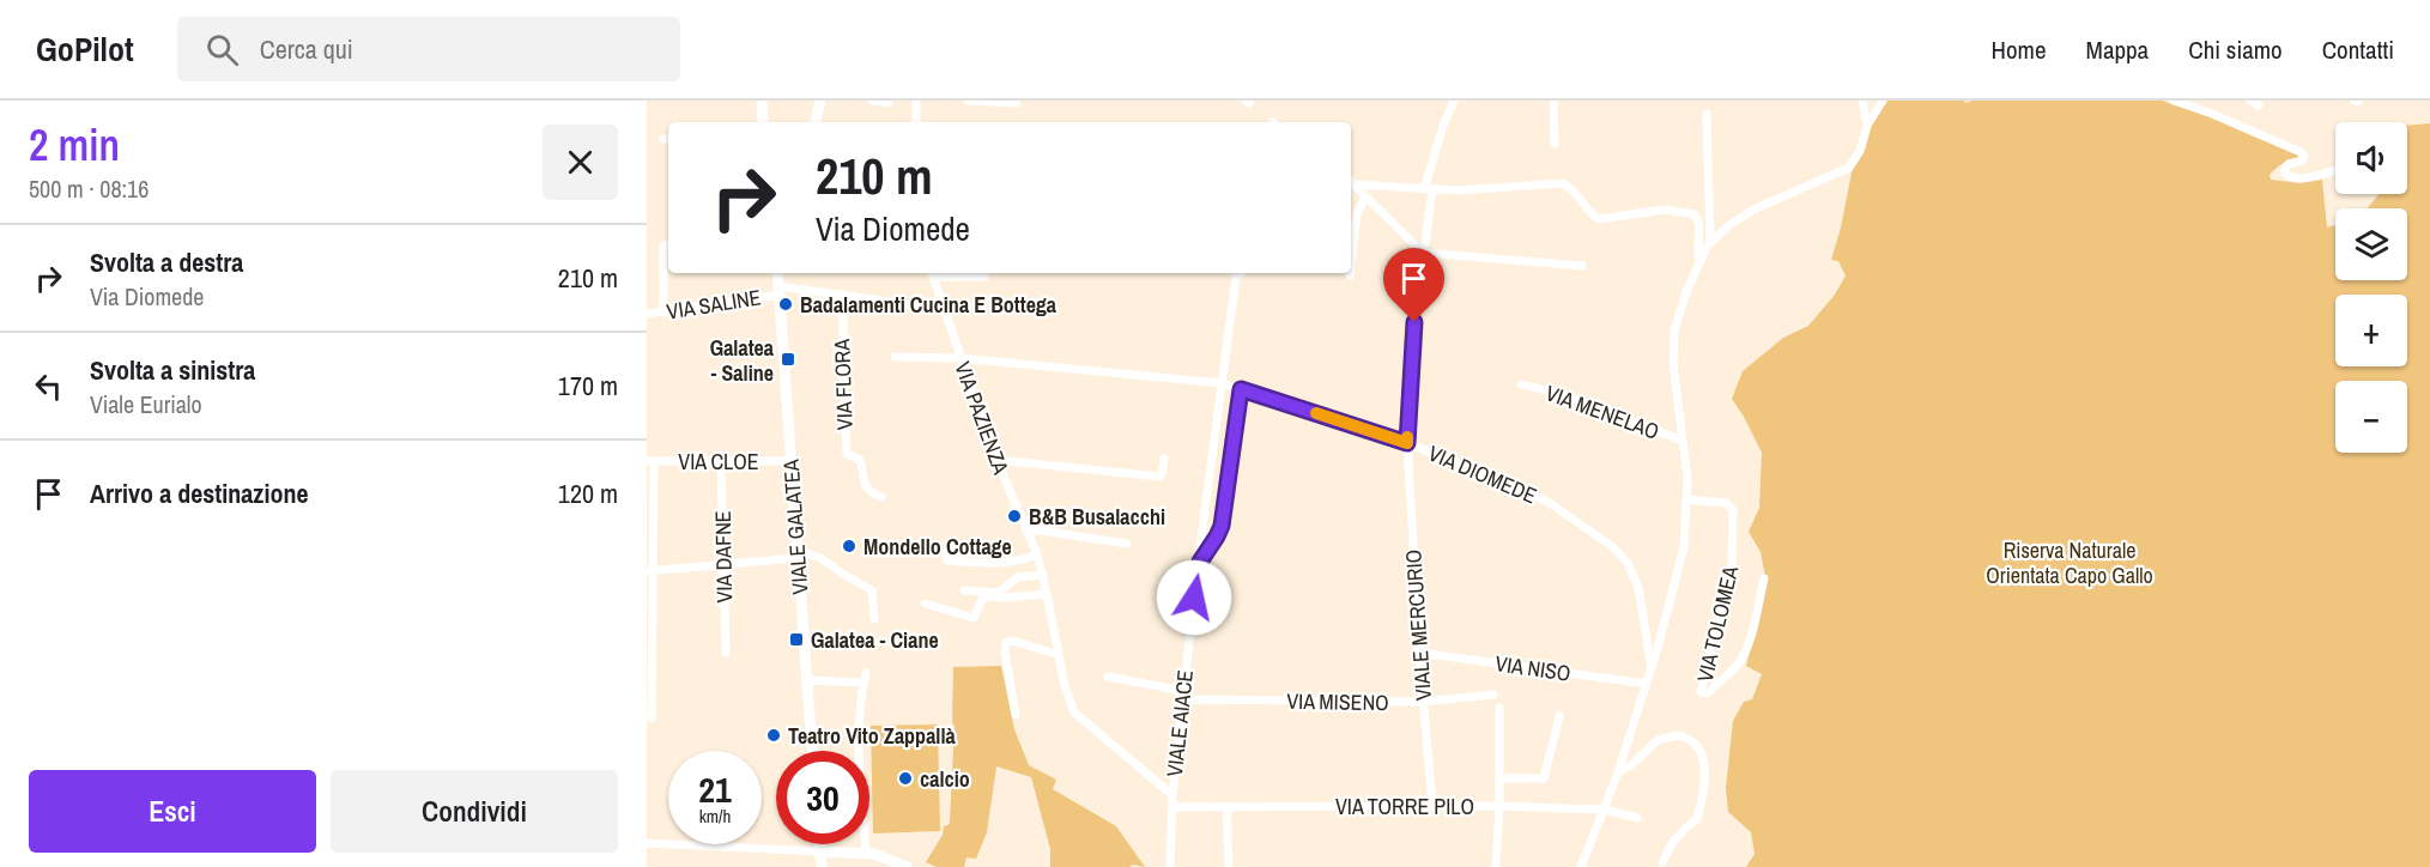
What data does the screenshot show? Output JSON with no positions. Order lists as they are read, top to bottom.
{
  "streets": {
    "main road": ["VIALE GALATEA"],
    "street": [
      "VIA SALINE",
      "VIA FLORA",
      "VIA MENELAO",
      "VIA PAZIENZA",
      "VIA CLOE",
      "VIA DIOMEDE",
      "VIA DAFNE",
      "VIA TOLOMEA",
      "VIALE MERCURIO",
      "VIA NISO",
      "VIA MISENO",
      "VIALE AIACE",
      "VIA TORRE PILO"
    ]
  },
  "crossings": [
    ["VIA SALINE", "VIALE GALATEA"],
    ["VIA PAZIENZA", "VIA DIOMEDE"],
    ["VIA PAZIENZA", "VIALE AIACE"],
    ["VIA CLOE", "VIALE GALATEA"],
    ["VIA CLOE", "VIA DAFNE"],
    ["VIA DIOMEDE", "VIALE MERCURIO"],
    ["VIA DIOMEDE", "VIALE AIACE"],
    ["VIALE MERCURIO", "VIA NISO"],
    ["VIALE MERCURIO", "VIA MISENO"],
    ["VIALE MERCURIO", "VIA TORRE PILO"],
    ["VIA MISENO", "VIALE AIACE"],
    ["VIALE AIACE", "VIA TORRE PILO"]
  ],
  "parks": ["Riserva Naturale Orientata Capo Gallo"],
  "places": {
    "other": [
      "Badalamenti Cucina E Bottega",
      "B&B Busalacchi",
      "Mondello Cottage",
      "Teatro Vito Zappallà",
      "calcio"
    ],
    "transit": ["Galatea - Saline", "Galatea - Ciane"]
  },
  "page": {
    "header": "GoPilot",
    "search": "Cerca qui",
    "nav": [
      "Home",
      "Mappa",
      "Chi siamo",
      "Contatti"
    ],
    "heading": ["2 min", "500 m · 08:16"],
    "map_buttons": ["+", "−"],
    "turn": ["210 m", "Via Diomede"],
    "list": [
      {
        "name": "Svolta a destra",
        "note": "Via Diomede",
        "value": "210 m"
      },
      {
        "name": "Svolta a sinistra",
        "note": "Viale Eurialo",
        "value": "170 m"
      },
      {
        "name": "Arrivo a destinazione",
        "value": "120 m"
      }
    ],
    "speed": "21 km/h",
    "limit": "30",
    "buttons": ["Esci", "Condividi"]
  }
}
